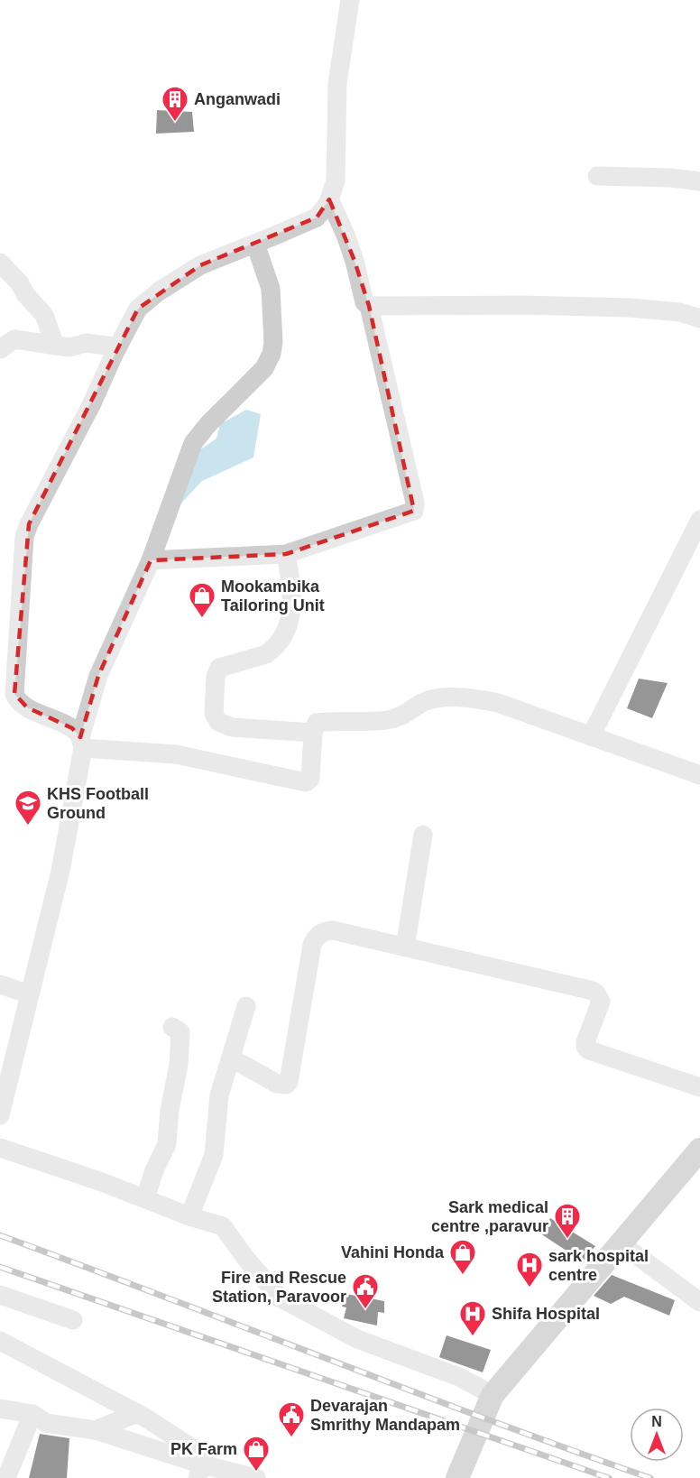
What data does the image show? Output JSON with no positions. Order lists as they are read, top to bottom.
{
  "places": {
    "building": ["Anganwadi", "Sark medical centre ,paravur"],
    "shop": ["Mookambika Tailoring Unit", "Vahini Honda", "PK Farm"],
    "school or university": ["KHS Football Ground"],
    "hospital": ["sark hospital centre", "Shifa Hospital"],
    "public building": ["Fire and Rescue Station, Paravoor", "Devarajan Smrithy Mandapam"]
  },
  "north": "top"
}
